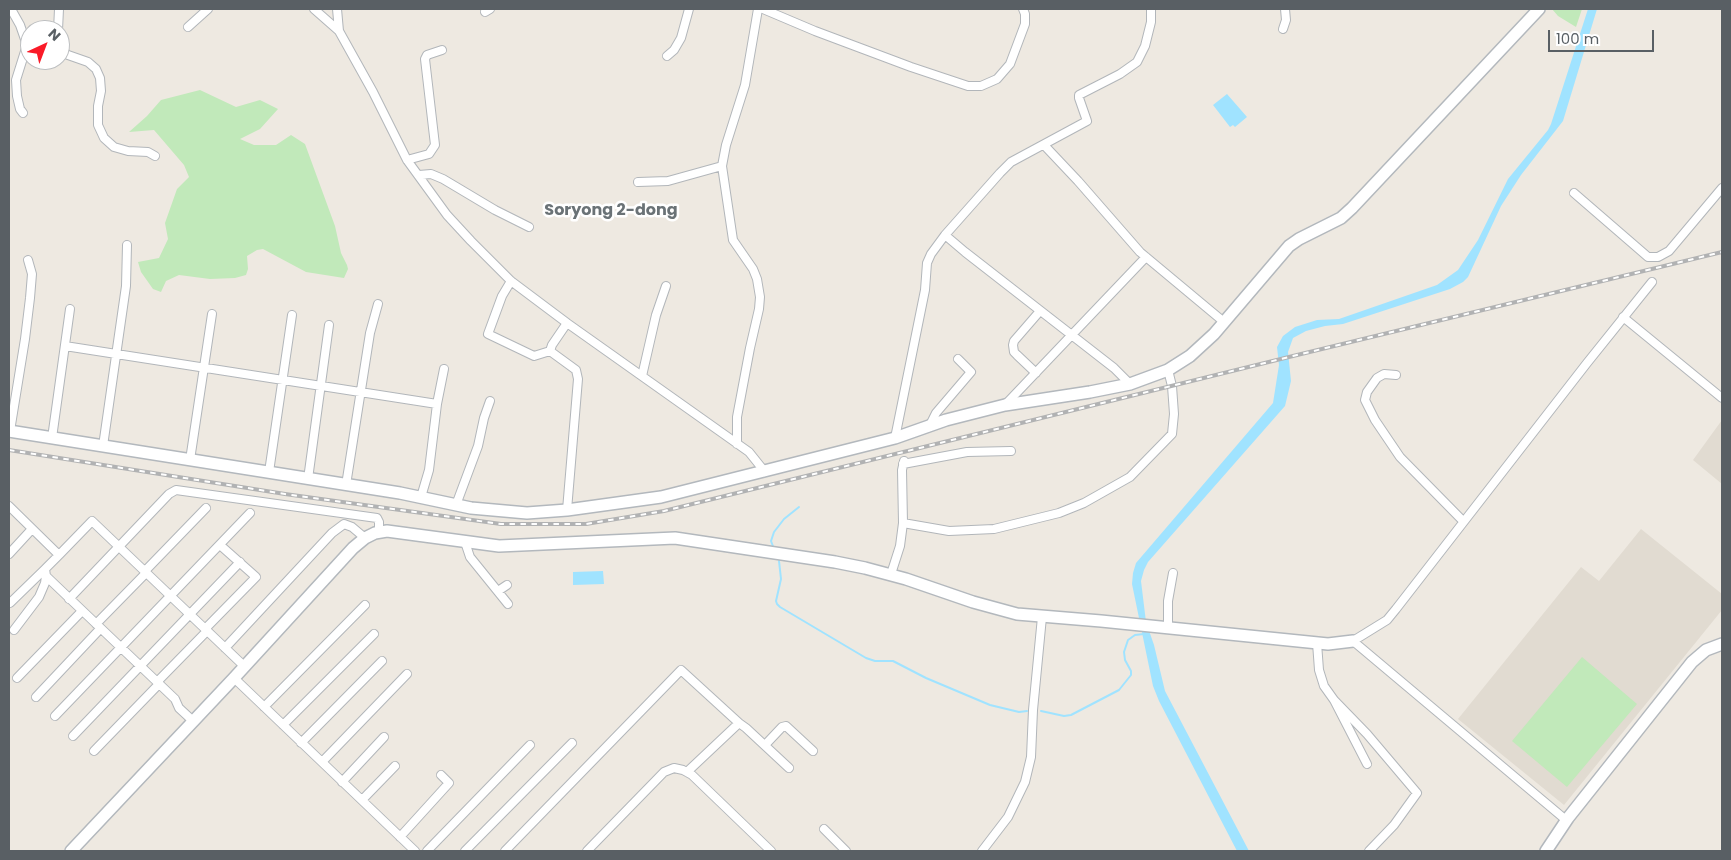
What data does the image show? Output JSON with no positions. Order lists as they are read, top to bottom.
{
  "districts": ["Soryong 2-dong"],
  "scale_bar": "100 m",
  "north": "top right"
}
